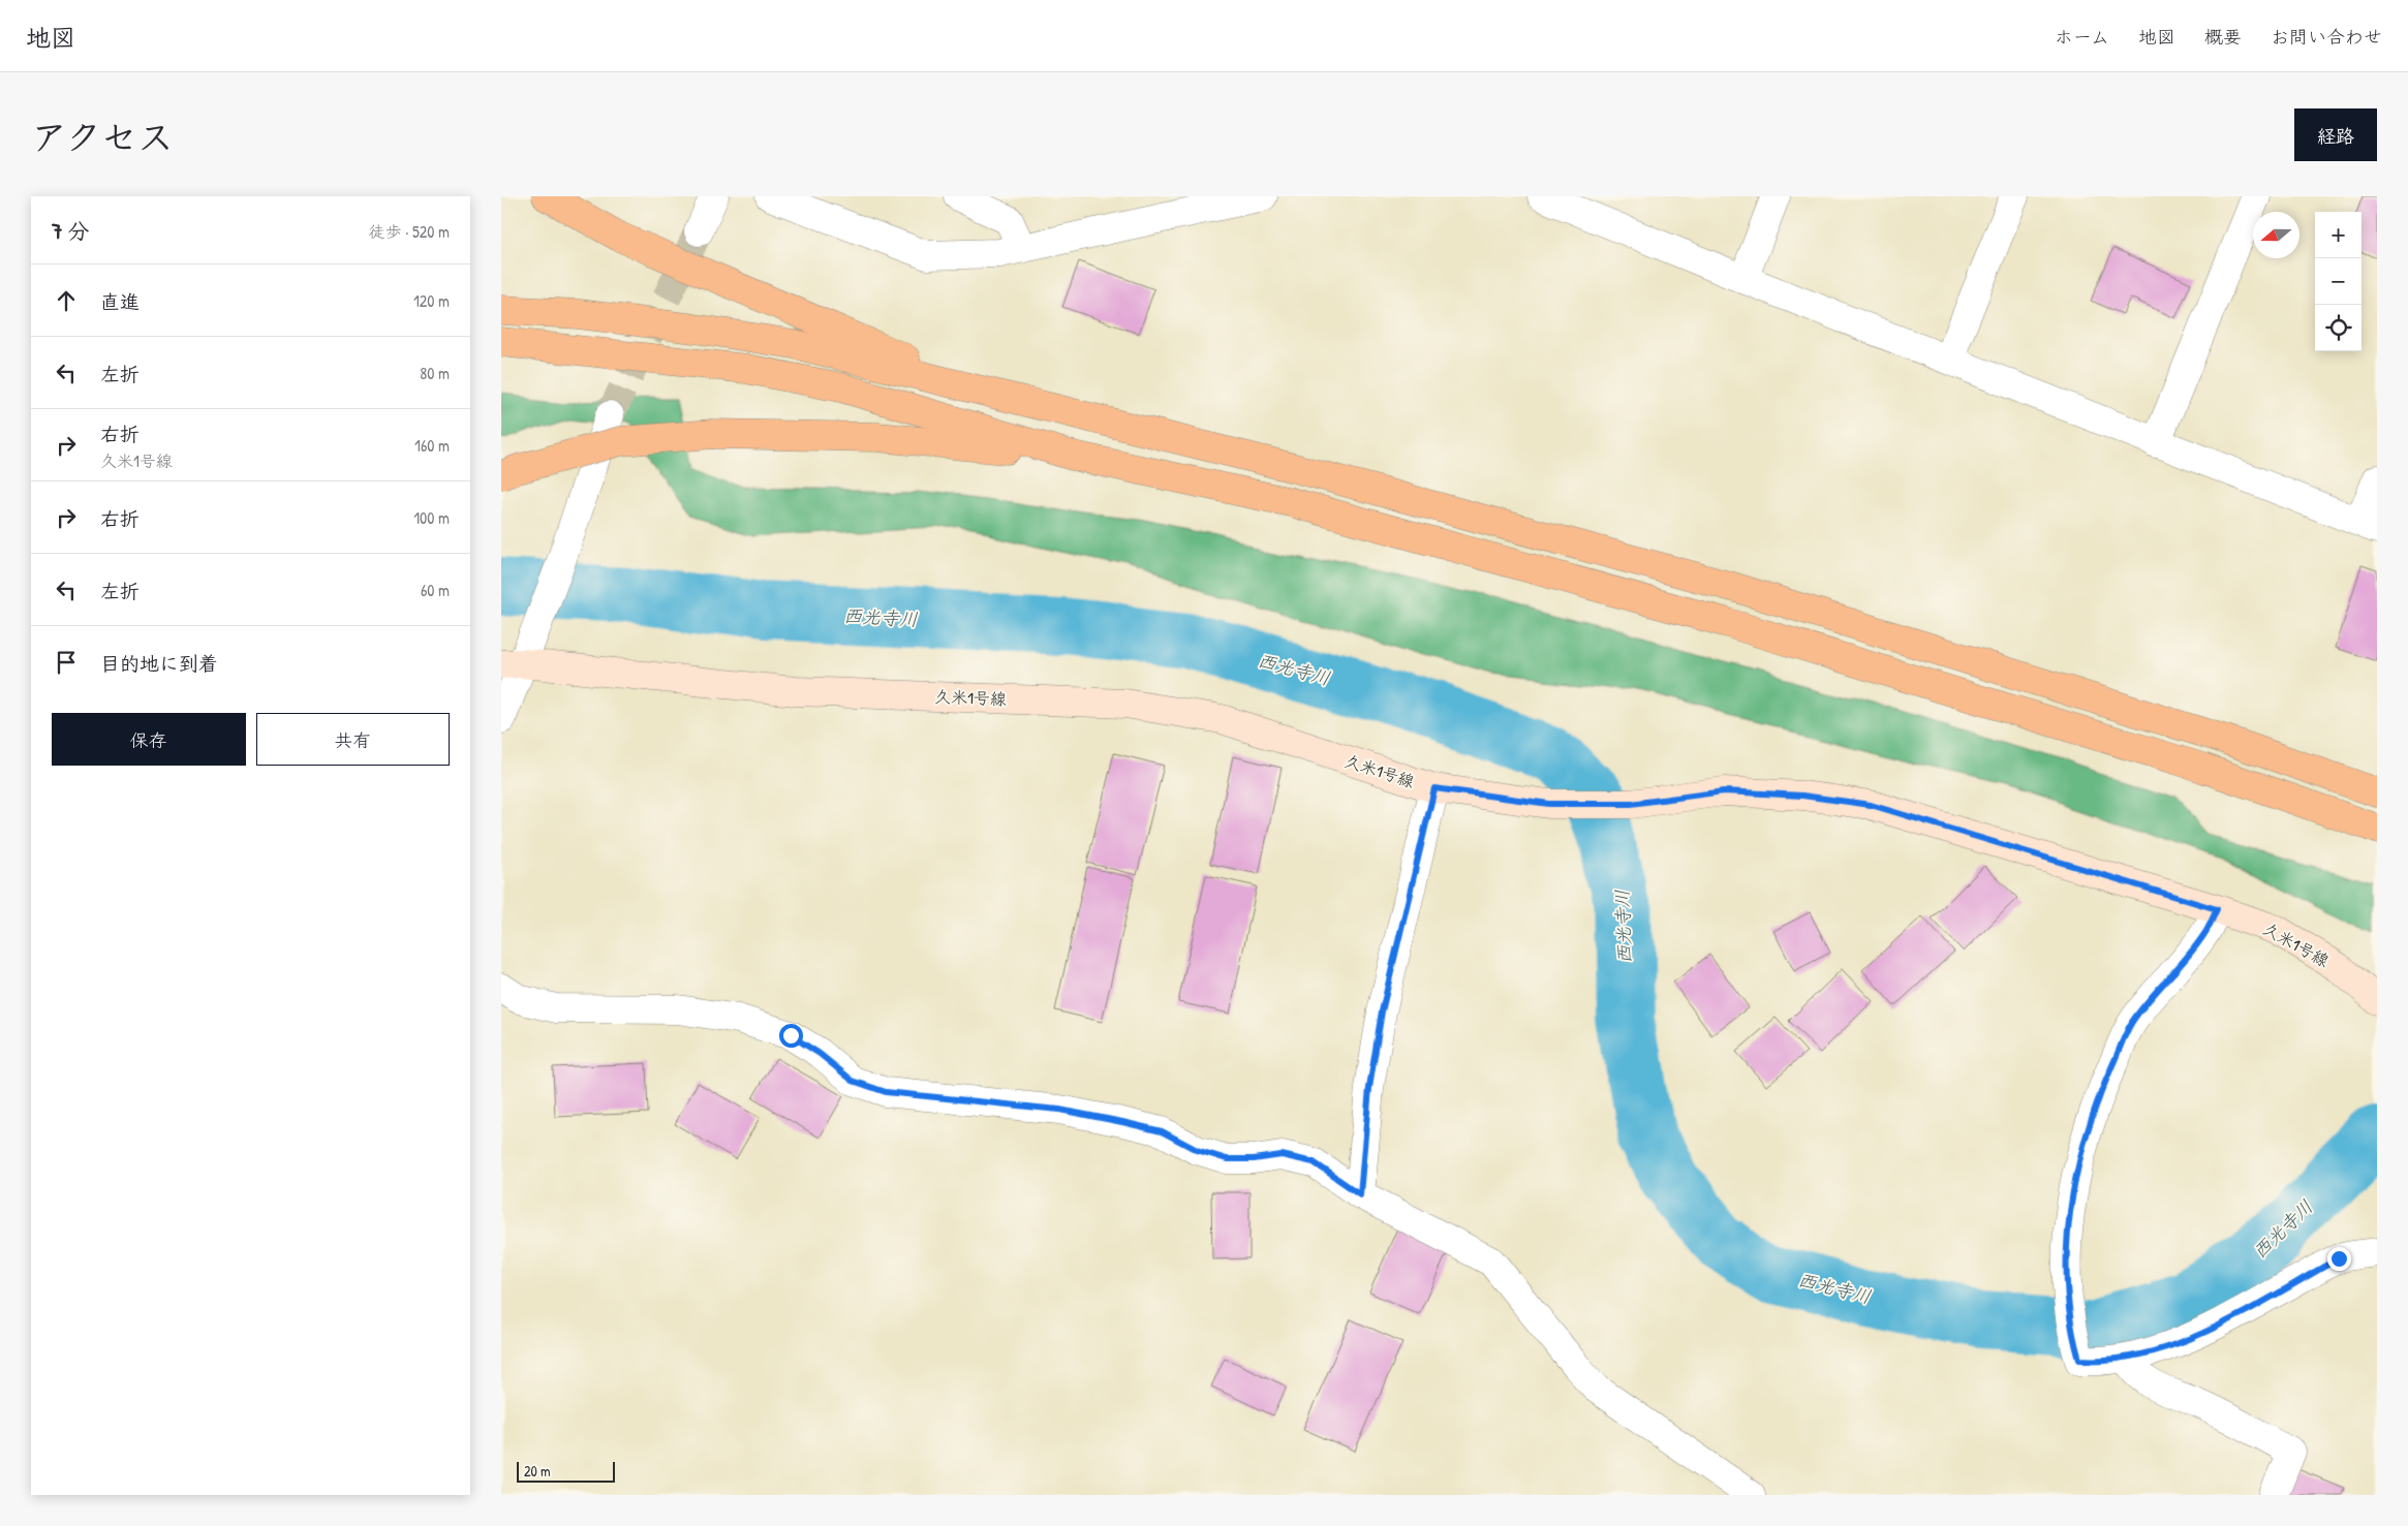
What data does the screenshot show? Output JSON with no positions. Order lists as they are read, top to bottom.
{
  "streets": {
    "street": ["久米1号線"]
  },
  "water": ["西光寺川"],
  "scale_bar": "20 m",
  "north": "left",
  "page": {
    "header": "地図",
    "nav": [
      "ホーム",
      "地図",
      "概要",
      "お問い合わせ"
    ],
    "title": "アクセス",
    "buttons": [
      "経路",
      ["保存", "共有"]
    ],
    "heading": ["7 分", "徒歩 · 520 m"],
    "map_buttons": ["+", "−"],
    "list": [
      ["直進", "120 m"],
      ["左折", "80 m"],
      ["右折", "久米1号線", "160 m"],
      ["右折", "100 m"],
      ["左折", "60 m"],
      "目的地に到着"
    ],
    "scale": "20 m"
  }
}
